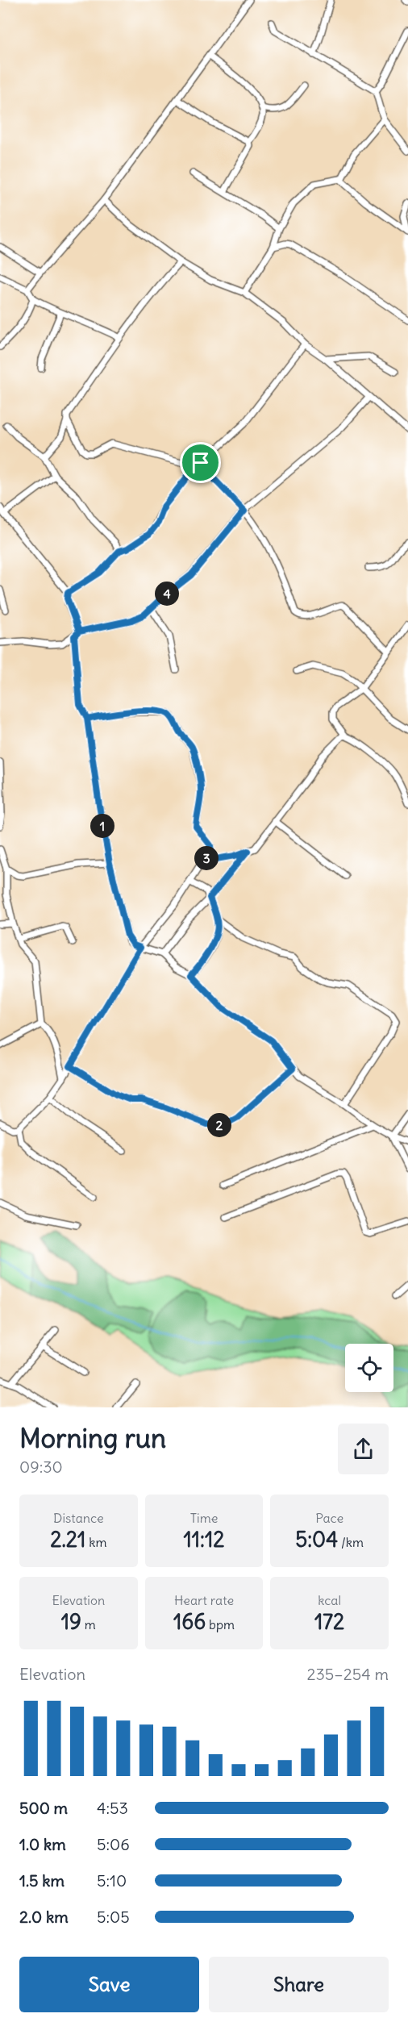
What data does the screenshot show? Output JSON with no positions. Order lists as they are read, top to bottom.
{
  "page": {
    "pins": [
      "4",
      "1",
      "3",
      "2"
    ],
    "heading": ["Morning run", "09:30"],
    "stats": [
      ["Distance", "2.21 km"],
      ["Time", "11:12"],
      ["Pace", "5:04 /km"],
      ["Elevation", "19 m"],
      ["Heart rate", "166 bpm"],
      ["kcal", "172"]
    ],
    "chart": ["Elevation", "235–254 m"],
    "list": [
      {
        "name": "500 m",
        "note": "4:53"
      },
      {
        "name": "1.0 km",
        "note": "5:06"
      },
      {
        "name": "1.5 km",
        "note": "5:10"
      },
      {
        "name": "2.0 km",
        "note": "5:05"
      }
    ],
    "buttons": ["Save", "Share"]
  }
}
